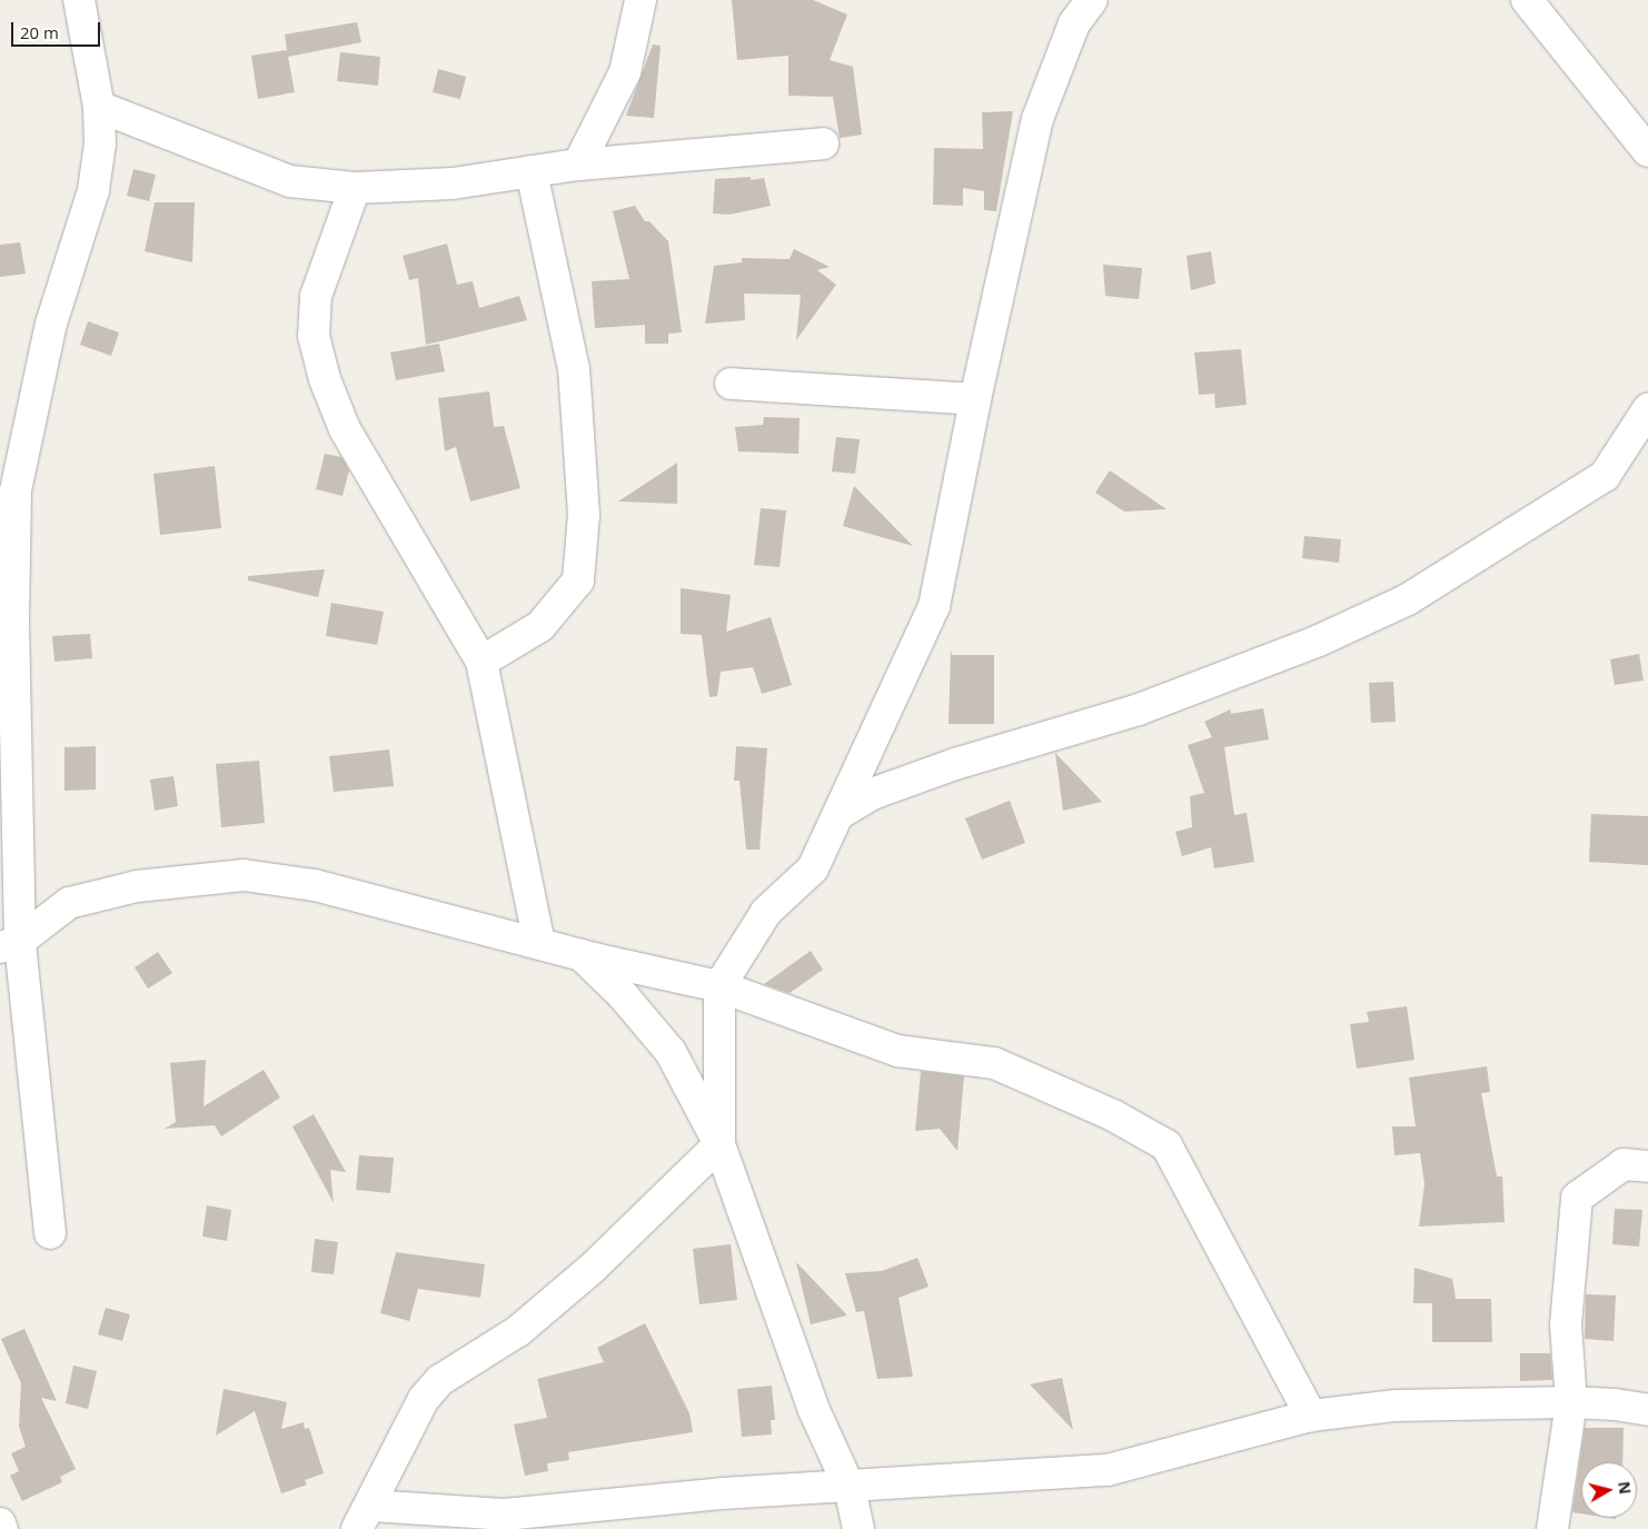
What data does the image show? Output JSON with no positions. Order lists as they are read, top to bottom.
{
  "scale_bar": "20 m",
  "north": "right"
}
